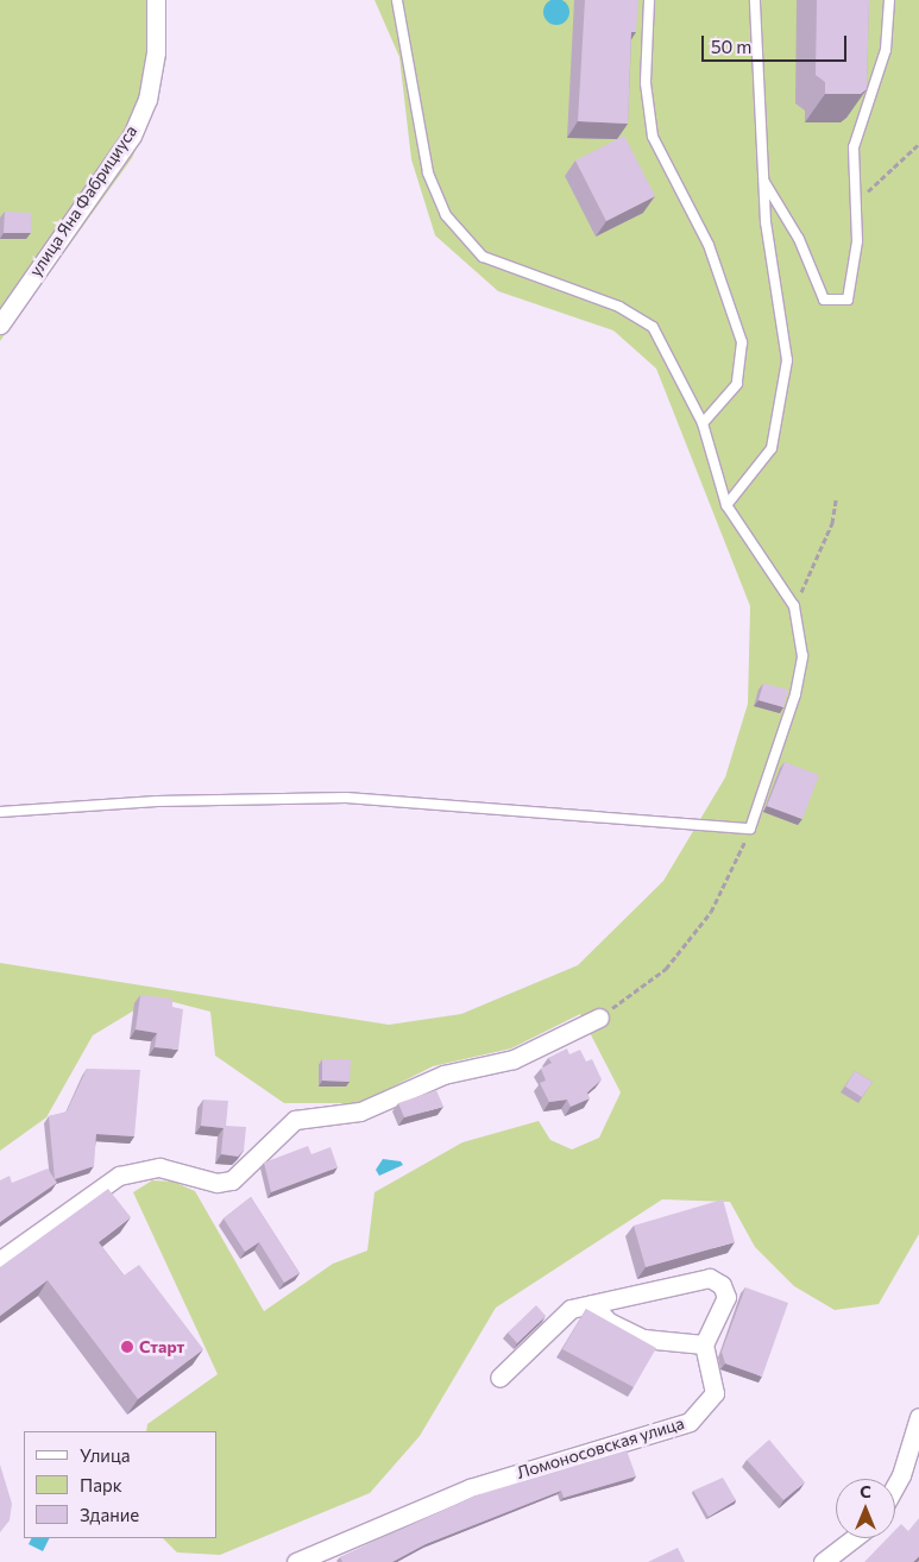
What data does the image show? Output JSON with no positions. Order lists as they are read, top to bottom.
{
  "streets": {
    "street": ["улица Яна Фабрициуса", "Ломоносовская улица"]
  },
  "places": ["Старт"],
  "legend": ["Улица", "Парк", "Здание"],
  "scale_bar": "50 m",
  "north": "top"
}
